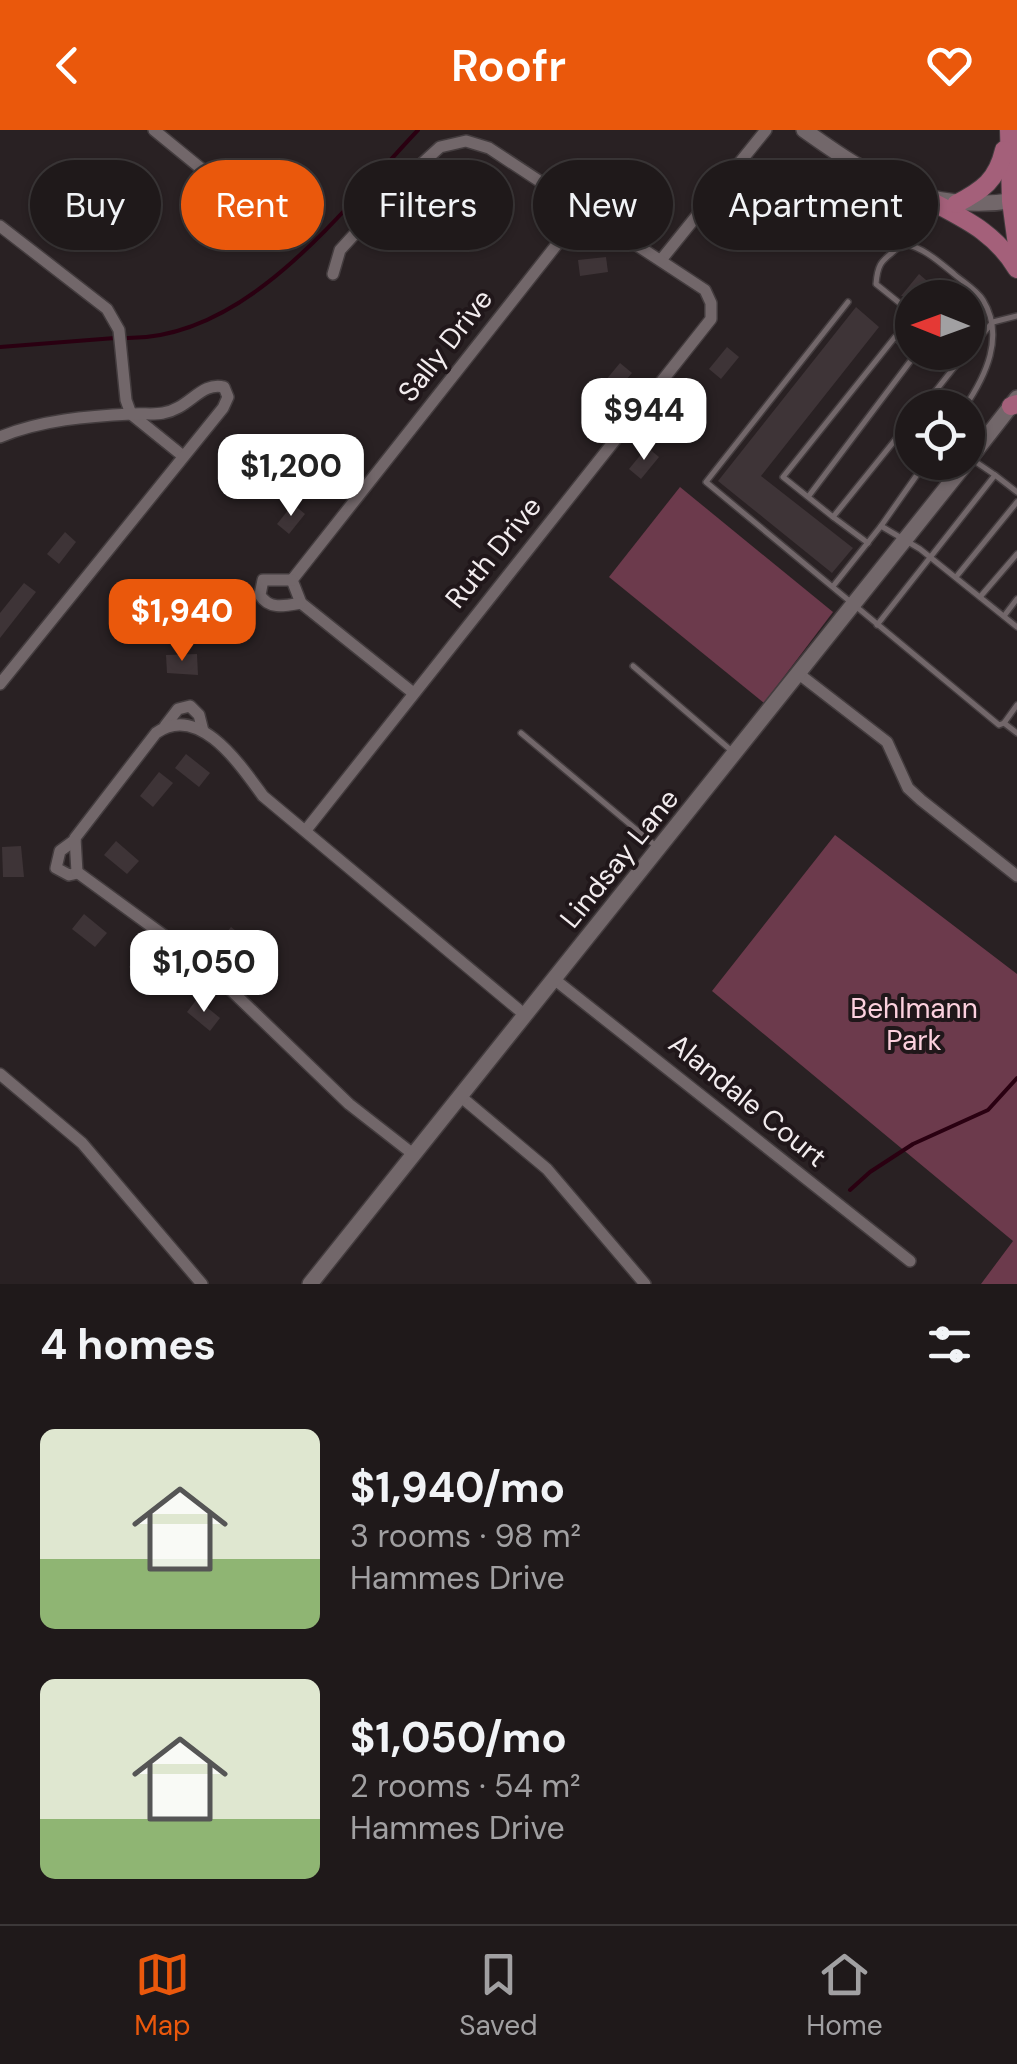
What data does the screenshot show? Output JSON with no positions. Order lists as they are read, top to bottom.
{
  "streets": {
    "street": [
      "Sally Drive",
      "Ruth Drive",
      "Lindsay Lane",
      "Alandale Court"
    ]
  },
  "crossings": [
    ["Lindsay Lane", "Alandale Court"]
  ],
  "parks": ["Behlmann Park"],
  "north": "left",
  "page": {
    "header": "Roofr",
    "chip": [
      "Buy",
      "Rent",
      "Filters",
      "New",
      "Apartment"
    ],
    "price": [
      "$944",
      "$1,200",
      "$1,940",
      "$1,050"
    ],
    "heading": "4 homes",
    "list": [
      {
        "name": "$1,940/mo",
        "note": "3 rooms · 98 m² · Hammes Drive"
      },
      {
        "name": "$1,050/mo",
        "note": "2 rooms · 54 m² · Hammes Drive"
      }
    ],
    "tabs": ["Map", "Saved", "Home"]
  }
}
